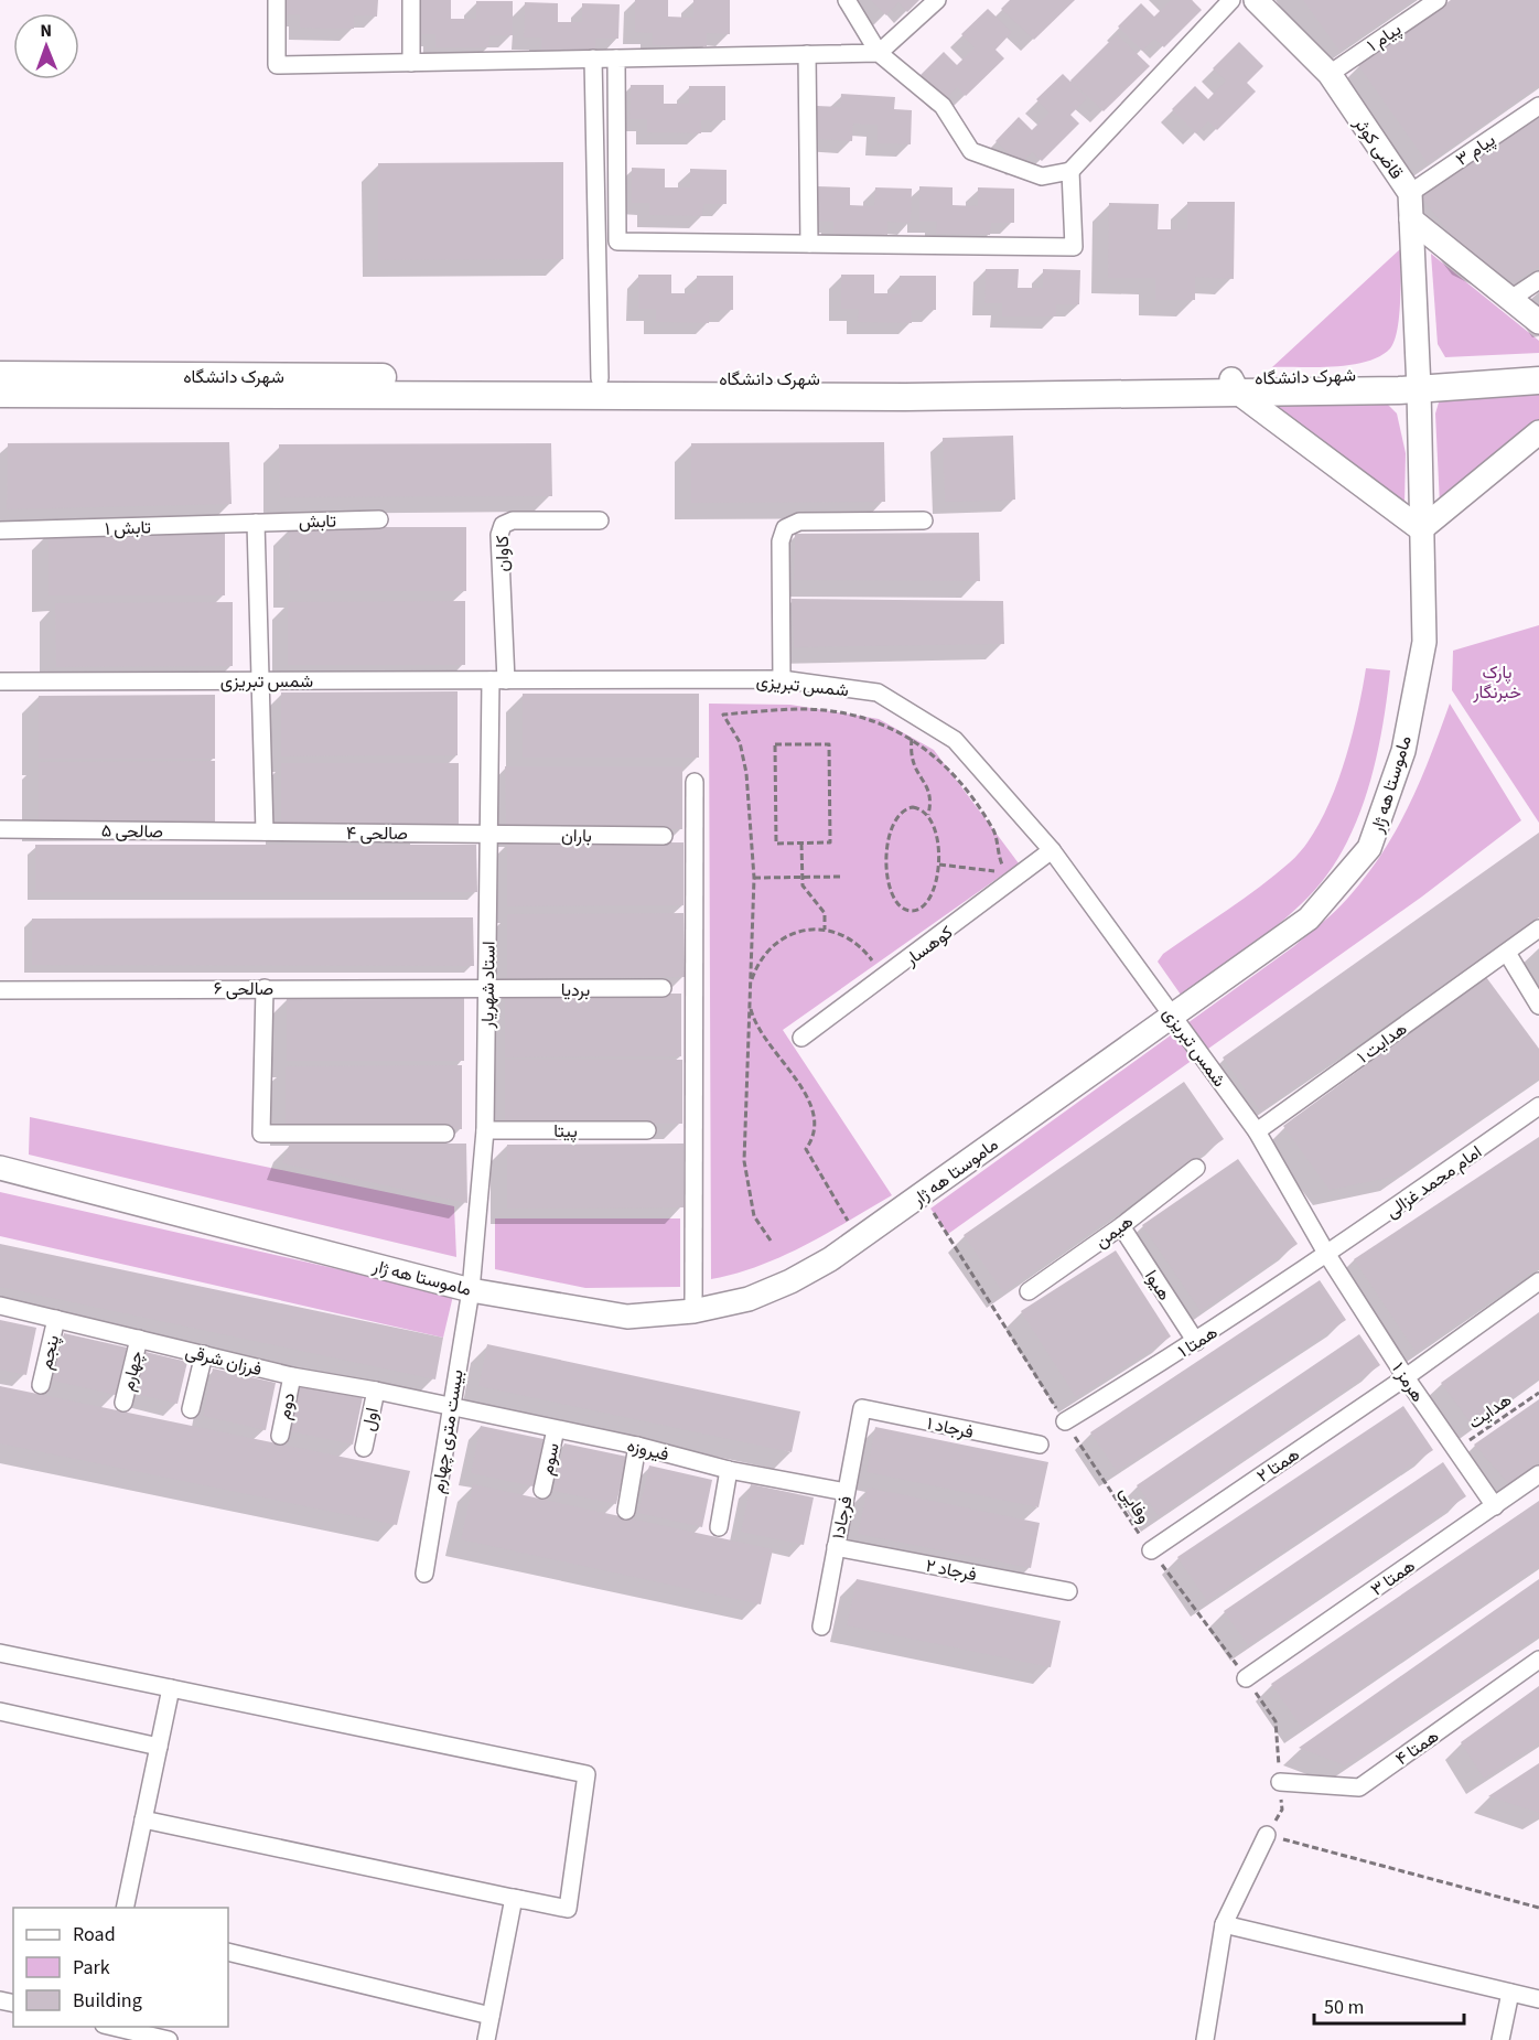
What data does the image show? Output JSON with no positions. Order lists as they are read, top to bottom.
{
  "streets": {
    "main road": ["قاضی کوثر", "شهرک دانشگاه", "ماموستا هه ژار"],
    "street": [
      "پیام ۱",
      "پیام ۳",
      "تابش",
      "تابش ۱",
      "کاوان",
      "شمس تبریزی",
      "صالحی ۵",
      "صالحی ۴",
      "باران",
      "کوهسار",
      "استاد شهریار",
      "صالحی ۶",
      "بردیا",
      "هدایت ۱",
      "پیتا",
      "امام محمد غزالی",
      "هیمن",
      "هیوا",
      "همتا ۱",
      "پنجم",
      "فرزان شرقی",
      "چهارم",
      "هرمز ۱",
      "دوم",
      "اول",
      "فرجاد ۱",
      "بیست متری چهارم",
      "فیروزه",
      "سوم",
      "همتا ۲",
      "فرجاد۱",
      "فرجاد ۲",
      "همتا ۳",
      "همتا ۴"
    ],
    "path": ["هدایت", "وفایی"]
  },
  "crossings": [
    ["پیام ۱", "قاضی کوثر"],
    ["قاضی کوثر", "پیام ۳"],
    ["قاضی کوثر", "شهرک دانشگاه"],
    ["قاضی کوثر", "ماموستا هه ژار"],
    ["شهرک دانشگاه", "ماموستا هه ژار"],
    ["تابش", "تابش ۱"],
    ["کاوان", "شمس تبریزی"],
    ["کاوان", "استاد شهریار"],
    ["شمس تبریزی", "ماموستا هه ژار"],
    ["شمس تبریزی", "کوهسار"],
    ["شمس تبریزی", "استاد شهریار"],
    ["شمس تبریزی", "هدایت ۱"],
    ["شمس تبریزی", "امام محمد غزالی"],
    ["شمس تبریزی", "همتا ۱"],
    ["شمس تبریزی", "هرمز ۱"],
    ["ماموستا هه ژار", "استاد شهریار"],
    ["ماموستا هه ژار", "بیست متری چهارم"],
    ["ماموستا هه ژار", "وفایی"],
    ["صالحی ۵", "صالحی ۴"],
    ["صالحی ۴", "باران"],
    ["صالحی ۴", "استاد شهریار"],
    ["باران", "استاد شهریار"],
    ["استاد شهریار", "صالحی ۶"],
    ["استاد شهریار", "بردیا"],
    ["استاد شهریار", "پیتا"],
    ["استاد شهریار", "بیست متری چهارم"],
    ["صالحی ۶", "بردیا"],
    ["امام محمد غزالی", "همتا ۱"],
    ["امام محمد غزالی", "هرمز ۱"],
    ["هیمن", "هیوا"],
    ["هیوا", "همتا ۱"],
    ["همتا ۱", "هرمز ۱"],
    ["همتا ۱", "وفایی"],
    ["پنجم", "فرزان شرقی"],
    ["فرزان شرقی", "چهارم"],
    ["فرزان شرقی", "دوم"],
    ["فرزان شرقی", "اول"],
    ["فرزان شرقی", "بیست متری چهارم"],
    ["فرزان شرقی", "فیروزه"],
    ["هرمز ۱", "هدایت"],
    ["هرمز ۱", "همتا ۲"],
    ["هرمز ۱", "همتا ۳"],
    ["فرجاد ۱", "فرجاد۱"],
    ["بیست متری چهارم", "فیروزه"],
    ["فیروزه", "سوم"],
    ["فیروزه", "فرجاد۱"],
    ["همتا ۲", "وفایی"],
    ["وفایی", "همتا ۳"],
    ["وفایی", "همتا ۴"],
    ["فرجاد۱", "فرجاد ۲"]
  ],
  "parks": ["پارک خبرنگار"],
  "legend": ["Road", "Park", "Building"],
  "scale_bar": "50 m",
  "north": "top"
}
